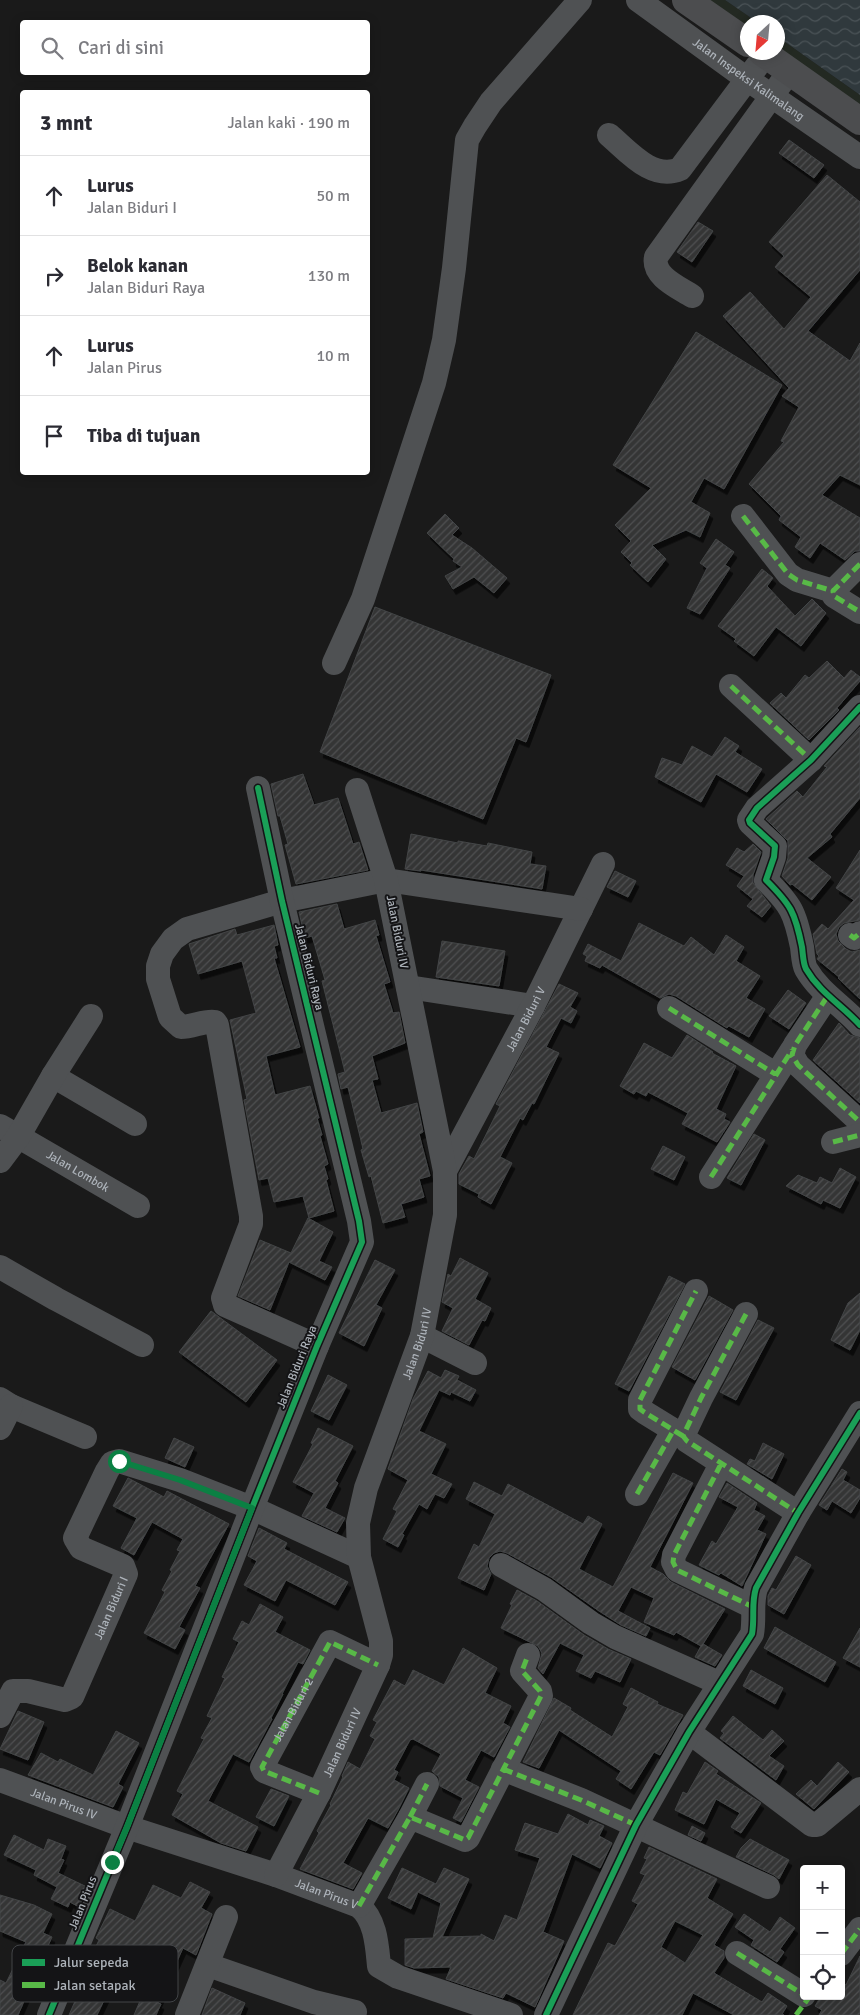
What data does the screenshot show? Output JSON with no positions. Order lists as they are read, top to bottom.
{
  "streets": {
    "street": [
      "Jalan Inspeksi Kalimalang",
      "Jalan Biduri IV",
      "Jalan Biduri Raya",
      "Jalan Biduri V",
      "Jalan Lombok",
      "Jalan Biduri I",
      "Jalan Biduri 2",
      "Jalan Pirus IV",
      "Jalan Pirus V",
      "Jalan Pirus"
    ]
  },
  "crossings": [
    ["Jalan Biduri IV", "Jalan Biduri V"],
    ["Jalan Biduri IV", "Jalan Biduri 2"],
    ["Jalan Biduri IV", "Jalan Pirus V"],
    ["Jalan Biduri Raya", "Jalan Biduri I"],
    ["Jalan Biduri Raya", "Jalan Pirus IV"],
    ["Jalan Biduri Raya", "Jalan Pirus V"],
    ["Jalan Biduri Raya", "Jalan Pirus"],
    ["Jalan Pirus IV", "Jalan Pirus V"],
    ["Jalan Pirus IV", "Jalan Pirus"],
    ["Jalan Pirus V", "Jalan Pirus"]
  ],
  "legend": ["Jalur sepeda", "Jalan setapak"],
  "north": "bottom left",
  "page": {
    "search": "Cari di sini",
    "heading": ["3 mnt", "Jalan kaki · 190 m"],
    "list": [
      ["Lurus", "Jalan Biduri I", "50 m"],
      ["Belok kanan", "Jalan Biduri Raya", "130 m"],
      ["Lurus", "Jalan Pirus", "10 m"],
      "Tiba di tujuan"
    ],
    "map_buttons": ["+", "−"]
  }
}
